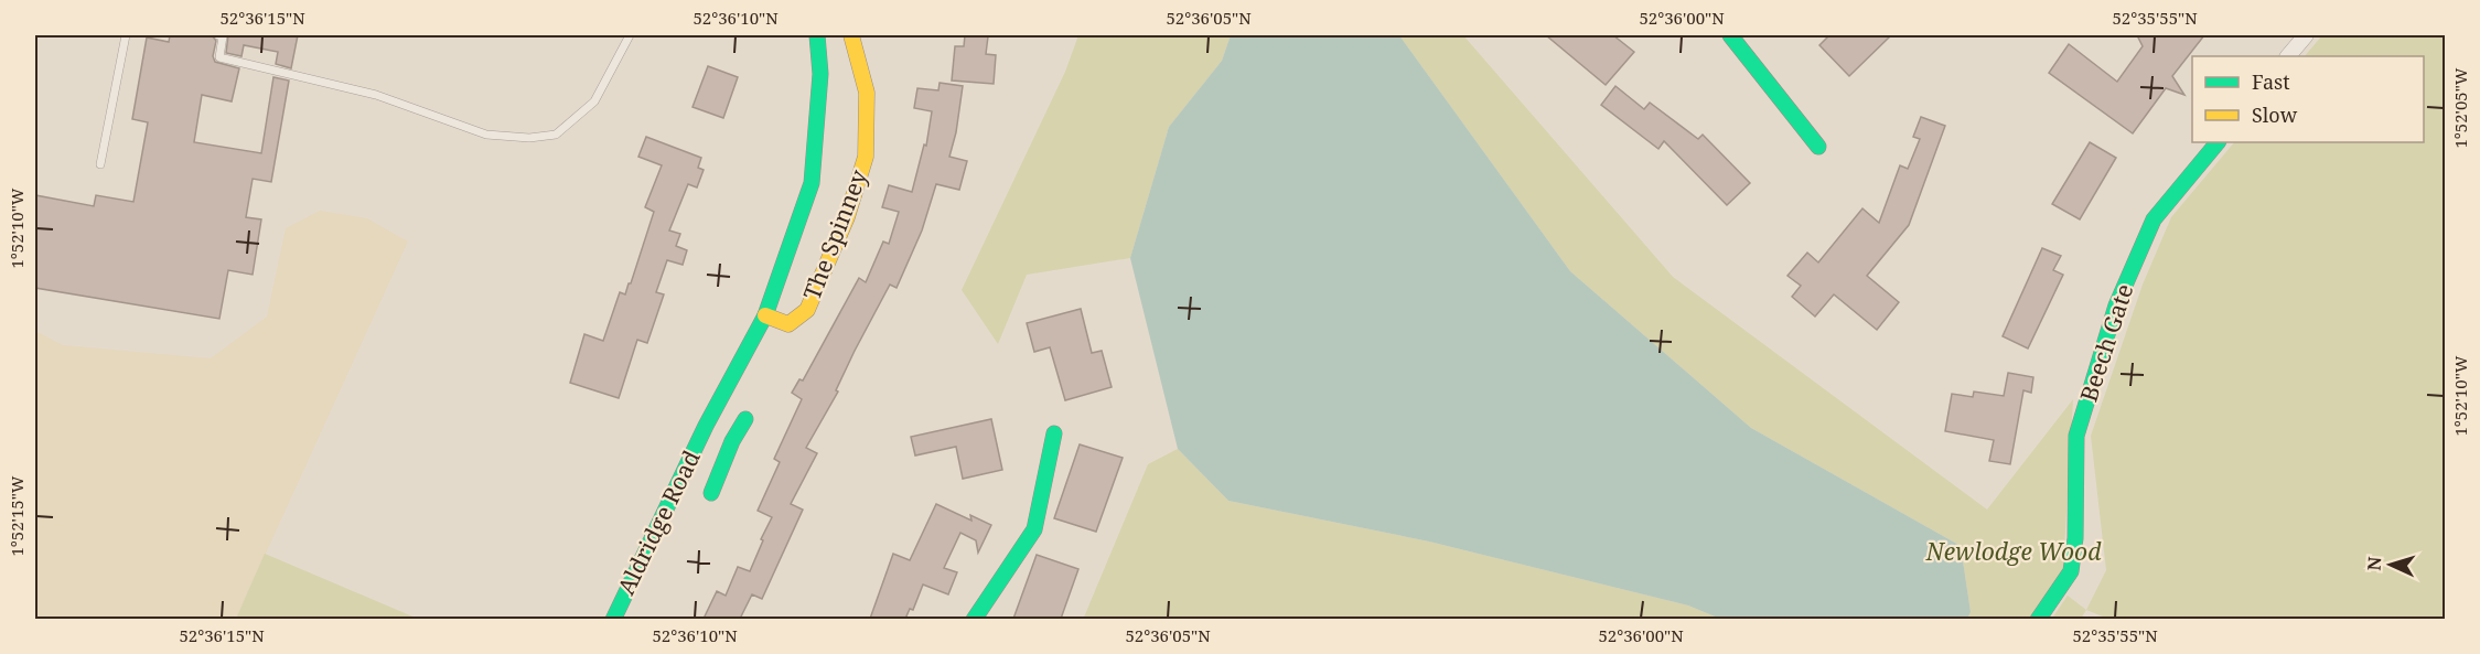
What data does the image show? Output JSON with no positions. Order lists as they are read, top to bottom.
{
  "streets": {
    "street": ["The Spinney", "Beech Gate", "Aldridge Road"]
  },
  "crossings": [
    ["The Spinney", "Aldridge Road"]
  ],
  "parks": ["Newlodge Wood"],
  "legend": ["Fast", "Slow"],
  "north": "left",
  "coordinates": [
    "52°36'15\"N",
    "52°36'10\"N",
    "52°36'05\"N",
    "52°36'00\"N",
    "52°35'55\"N",
    "1°52'05\"W",
    "1°52'10\"W",
    "1°52'15\"W"
  ]
}
